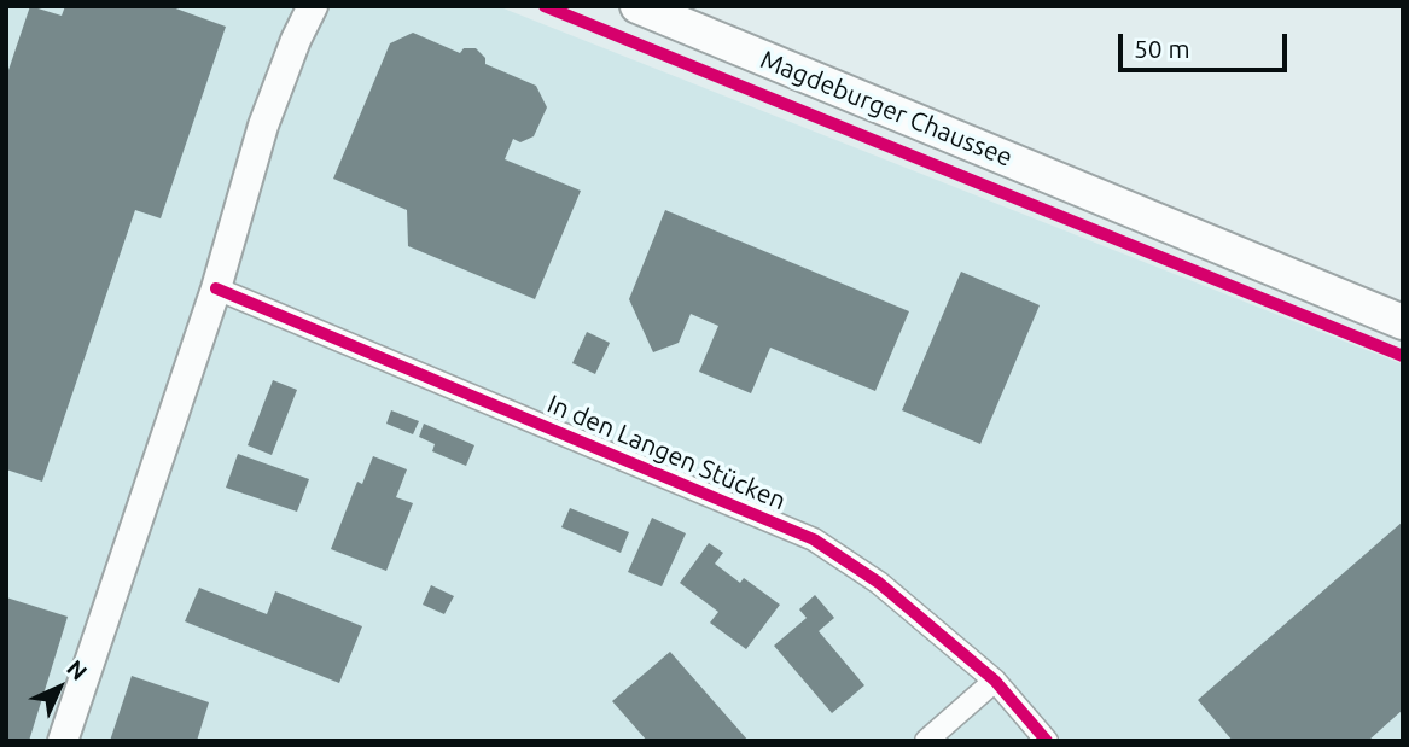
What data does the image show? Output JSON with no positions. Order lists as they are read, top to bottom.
{
  "streets": {
    "main road": ["Magdeburger Chaussee"],
    "street": ["In den Langen Stücken"]
  },
  "scale_bar": "50 m",
  "north": "top right"
}
